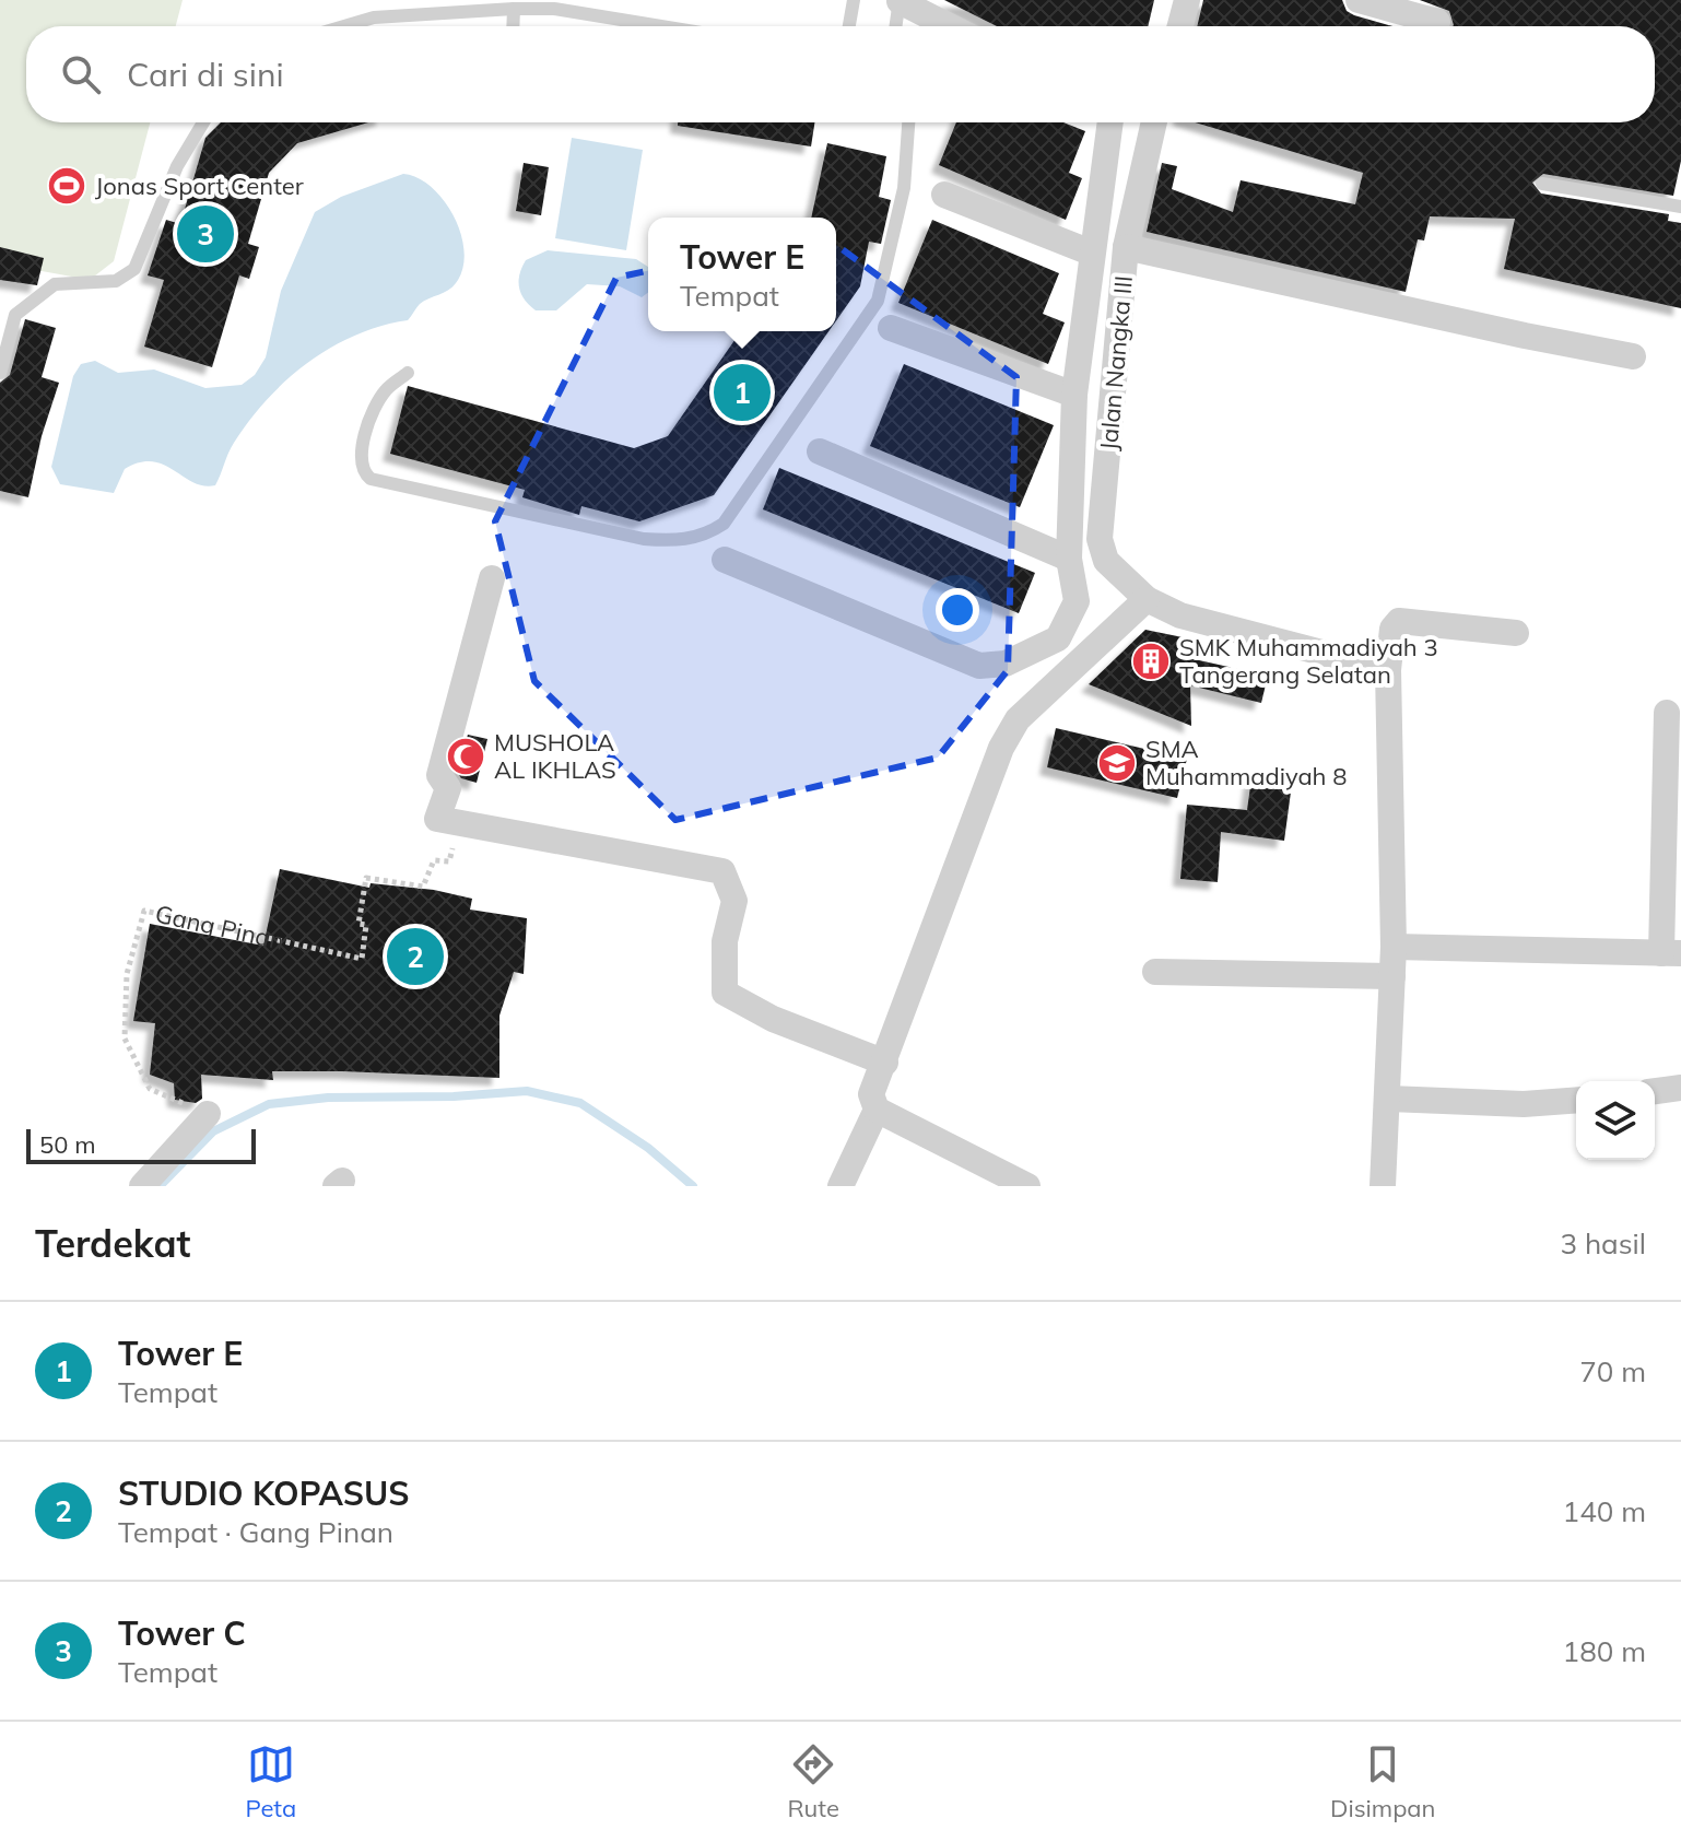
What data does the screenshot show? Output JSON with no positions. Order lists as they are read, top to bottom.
{
  "streets": {
    "street": ["Jalan Nangka III"],
    "path": ["Gang Pinan"]
  },
  "places": {
    "sports": ["Jonas Sport Center"],
    "building": ["SMK Muhammadiyah 3 Tangerang Selatan"],
    "mosque": ["MUSHOLA AL IKHLAS"],
    "school or university": ["SMA Muhammadiyah 8"]
  },
  "scale_bar": "50 m",
  "page": {
    "search": "Cari di sini",
    "pins": ["3", "1", "2"],
    "popup": ["Tower E", "Tempat"],
    "scale": "50 m",
    "heading": ["Terdekat", "3 hasil"],
    "list": [
      {
        "mark": "1",
        "name": "Tower E",
        "note": "Tempat",
        "value": "70 m"
      },
      {
        "mark": "2",
        "name": "STUDIO KOPASUS",
        "note": "Tempat · Gang Pinan",
        "value": "140 m"
      },
      {
        "mark": "3",
        "name": "Tower C",
        "note": "Tempat",
        "value": "180 m"
      }
    ],
    "nav": ["Peta", "Rute", "Disimpan"]
  }
}
